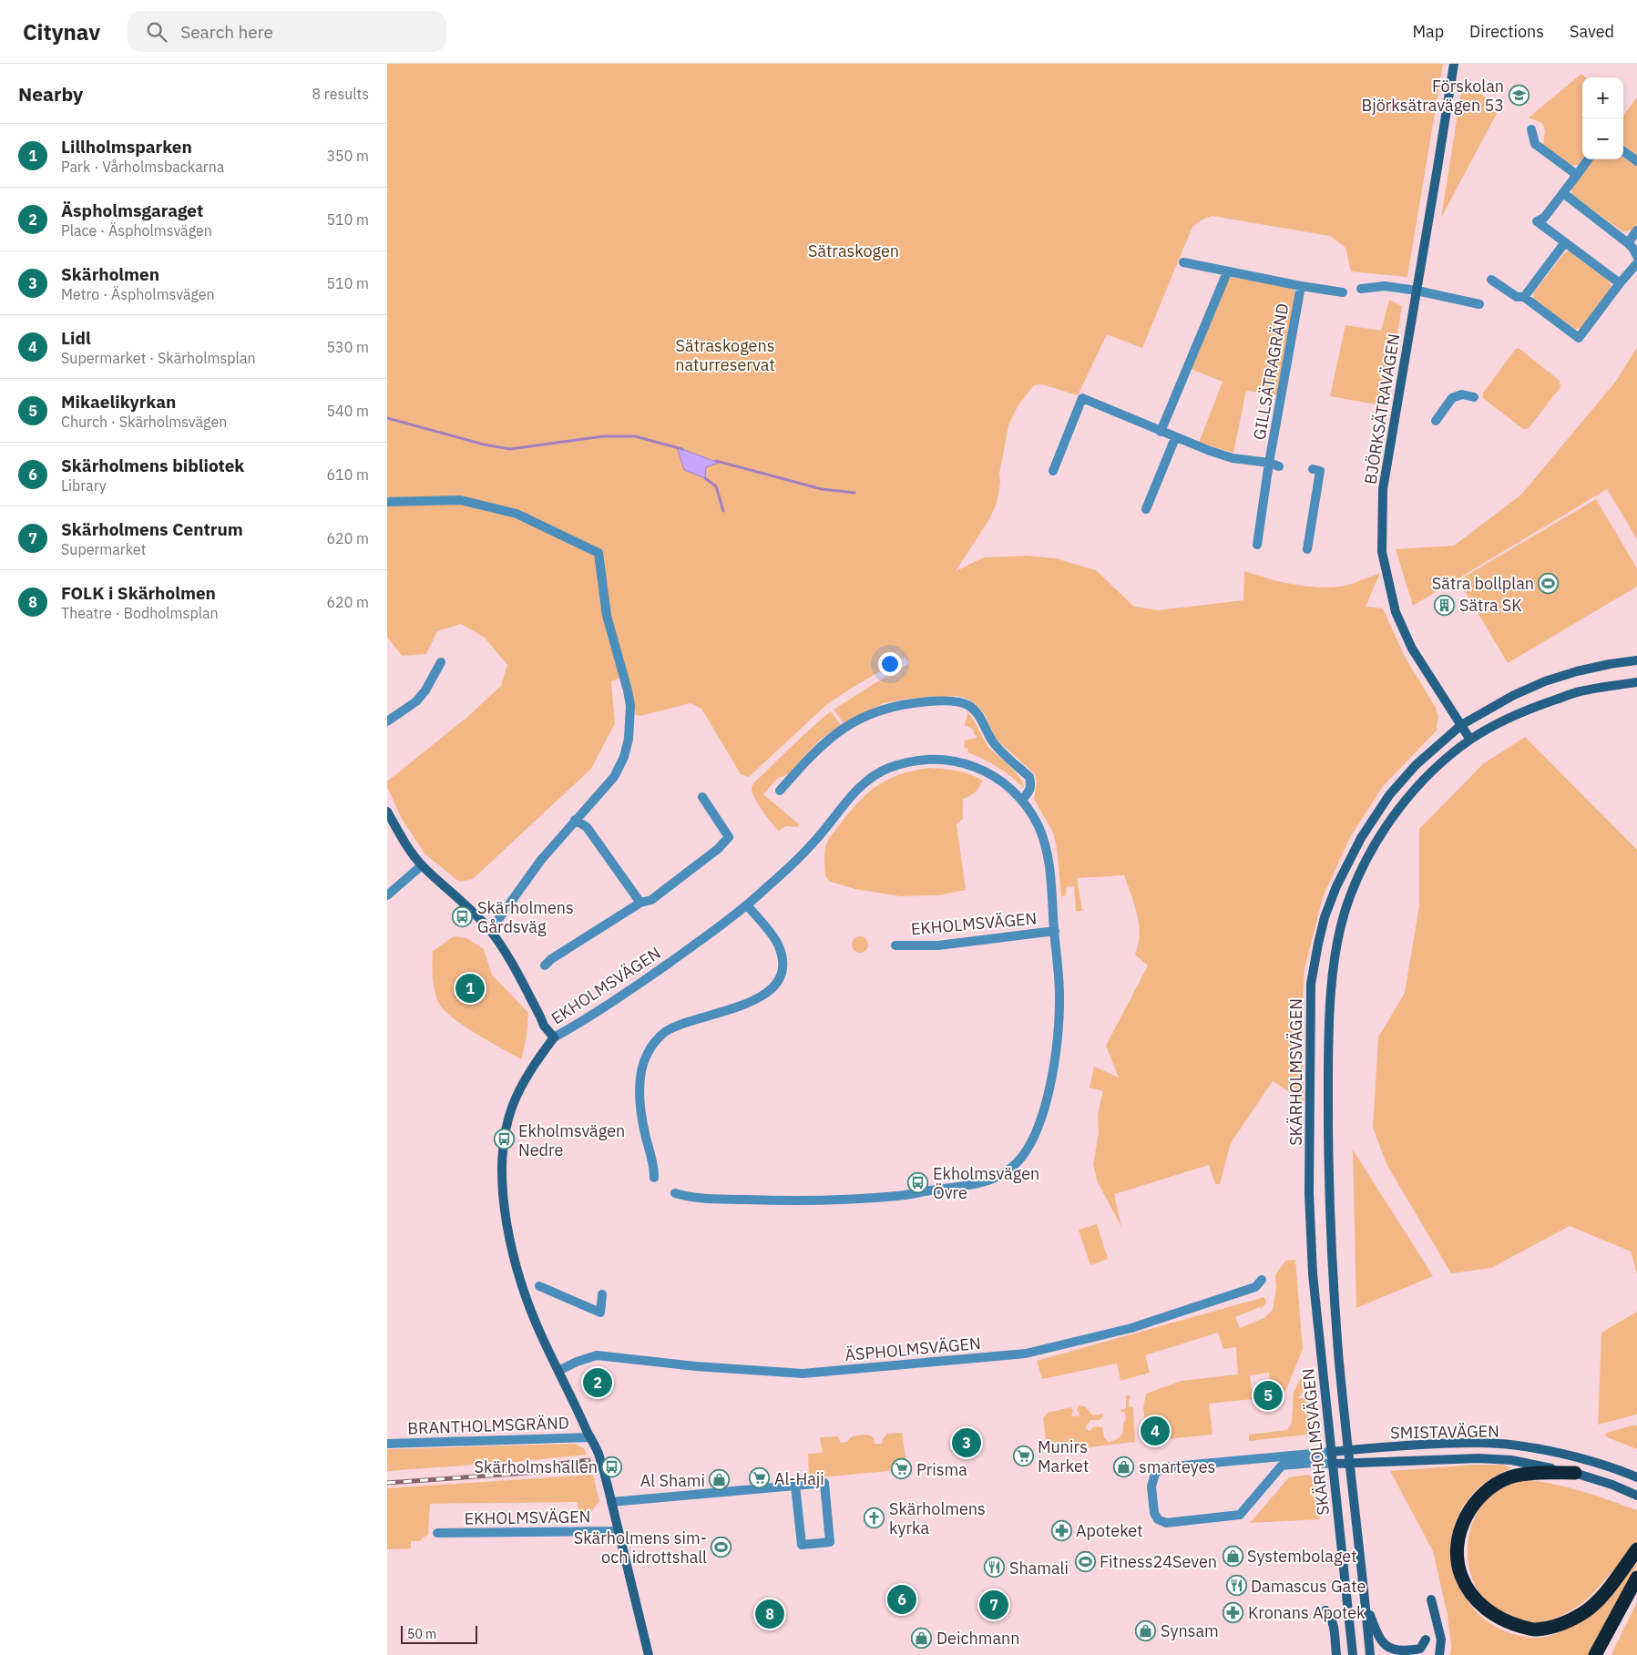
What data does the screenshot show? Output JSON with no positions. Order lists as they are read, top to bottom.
{
  "streets": {
    "main road": [
      "BJÖRKSÄTRAVÄGEN",
      "EKHOLMSVÄGEN",
      "SKÄRHOLMSVÄGEN",
      "SMISTAVÄGEN"
    ],
    "street": ["GILLSÄTRAGRÄND", "ÄSPHOLMSVÄGEN", "BRANTHOLMSGRÄND"]
  },
  "crossings": [
    ["BJÖRKSÄTRAVÄGEN", "SKÄRHOLMSVÄGEN"],
    ["EKHOLMSVÄGEN", "ÄSPHOLMSVÄGEN"],
    ["EKHOLMSVÄGEN", "BRANTHOLMSGRÄND"],
    ["SKÄRHOLMSVÄGEN", "SMISTAVÄGEN"]
  ],
  "parks": ["Sätraskogen", "Sätraskogens naturreservat"],
  "places": {
    "school or university": ["Förskolan Björksätravägen 53"],
    "sports": ["Sätra bollplan", "Skärholmens sim- och idrottshall", "Fitness24Seven"],
    "building": ["Sätra SK"],
    "bus stop": [
      "Skärholmens Gårdsväg",
      "Ekholmsvägen Nedre",
      "Ekholmsvägen Övre",
      "Skärholmshallen"
    ],
    "supermarket": ["Munirs Market", "Prisma", "Al-Haji"],
    "shop": [
      "smarteyes",
      "Al Shami",
      "Systembolaget",
      "Synsam",
      "Deichmann"
    ],
    "church": ["Skärholmens kyrka"],
    "pharmacy": ["Apoteket", "Kronans Apotek"],
    "restaurant": ["Shamali", "Damascus Gate"]
  },
  "scale_bar": "50 m",
  "page": {
    "header": "Citynav",
    "search": "Search here",
    "nav": ["Map", "Directions", "Saved"],
    "heading": ["Nearby", "8 results"],
    "map_buttons": ["+", "−"],
    "list": [
      {
        "mark": "1",
        "name": "Lillholmsparken",
        "note": "Park · Vårholmsbackarna",
        "value": "350 m"
      },
      {
        "mark": "2",
        "name": "Äspholmsgaraget",
        "note": "Place · Äspholmsvägen",
        "value": "510 m"
      },
      {
        "mark": "3",
        "name": "Skärholmen",
        "note": "Metro · Äspholmsvägen",
        "value": "510 m"
      },
      {
        "mark": "4",
        "name": "Lidl",
        "note": "Supermarket · Skärholmsplan",
        "value": "530 m"
      },
      {
        "mark": "5",
        "name": "Mikaelikyrkan",
        "note": "Church · Skärholmsvägen",
        "value": "540 m"
      },
      {
        "mark": "6",
        "name": "Skärholmens bibliotek",
        "note": "Library",
        "value": "610 m"
      },
      {
        "mark": "7",
        "name": "Skärholmens Centrum",
        "note": "Supermarket",
        "value": "620 m"
      },
      {
        "mark": "8",
        "name": "FOLK i Skärholmen",
        "note": "Theatre · Bodholmsplan",
        "value": "620 m"
      }
    ],
    "pins": [
      "1",
      "2",
      "5",
      "4",
      "3",
      "6",
      "7",
      "8"
    ],
    "scale": "50 m"
  }
}
